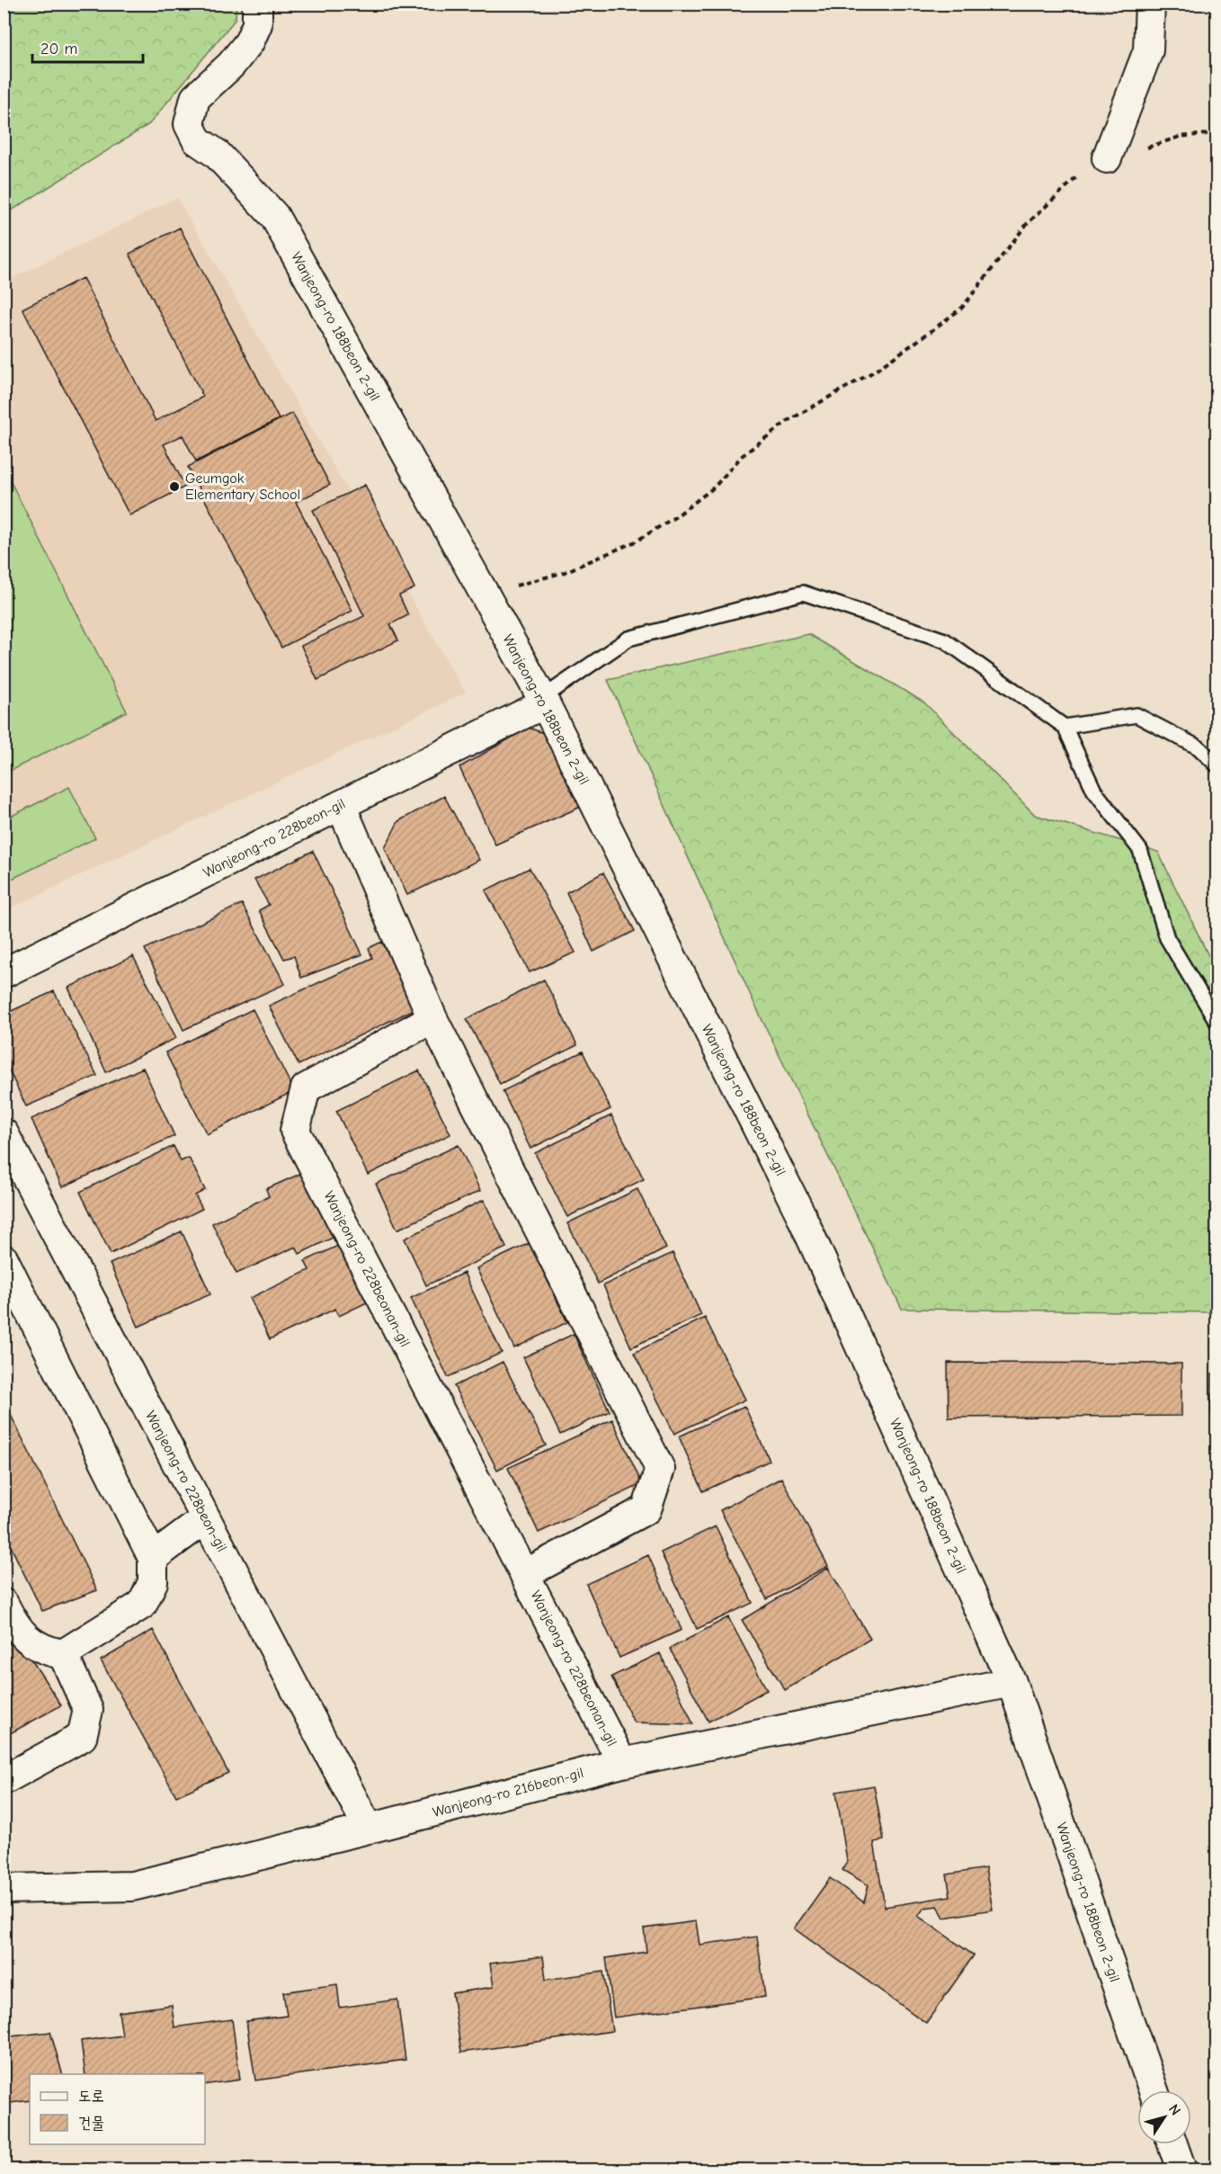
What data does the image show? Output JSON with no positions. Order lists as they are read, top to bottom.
{
  "streets": {
    "street": [
      "Wanjeong-ro 188beon 2-gil",
      "Wanjeong-ro 228beon-gil",
      "Wanjeong-ro 228beonan-gil",
      "Wanjeong-ro 216beon-gil"
    ]
  },
  "crossings": [
    ["Wanjeong-ro 188beon 2-gil", "Wanjeong-ro 228beon-gil"],
    ["Wanjeong-ro 188beon 2-gil", "Wanjeong-ro 216beon-gil"],
    ["Wanjeong-ro 228beon-gil", "Wanjeong-ro 228beonan-gil"],
    ["Wanjeong-ro 228beon-gil", "Wanjeong-ro 216beon-gil"],
    ["Wanjeong-ro 228beonan-gil", "Wanjeong-ro 216beon-gil"]
  ],
  "places": ["Geumgok Elementary School"],
  "legend": ["도로", "건물"],
  "scale_bar": "20 m",
  "north": "top right"
}
